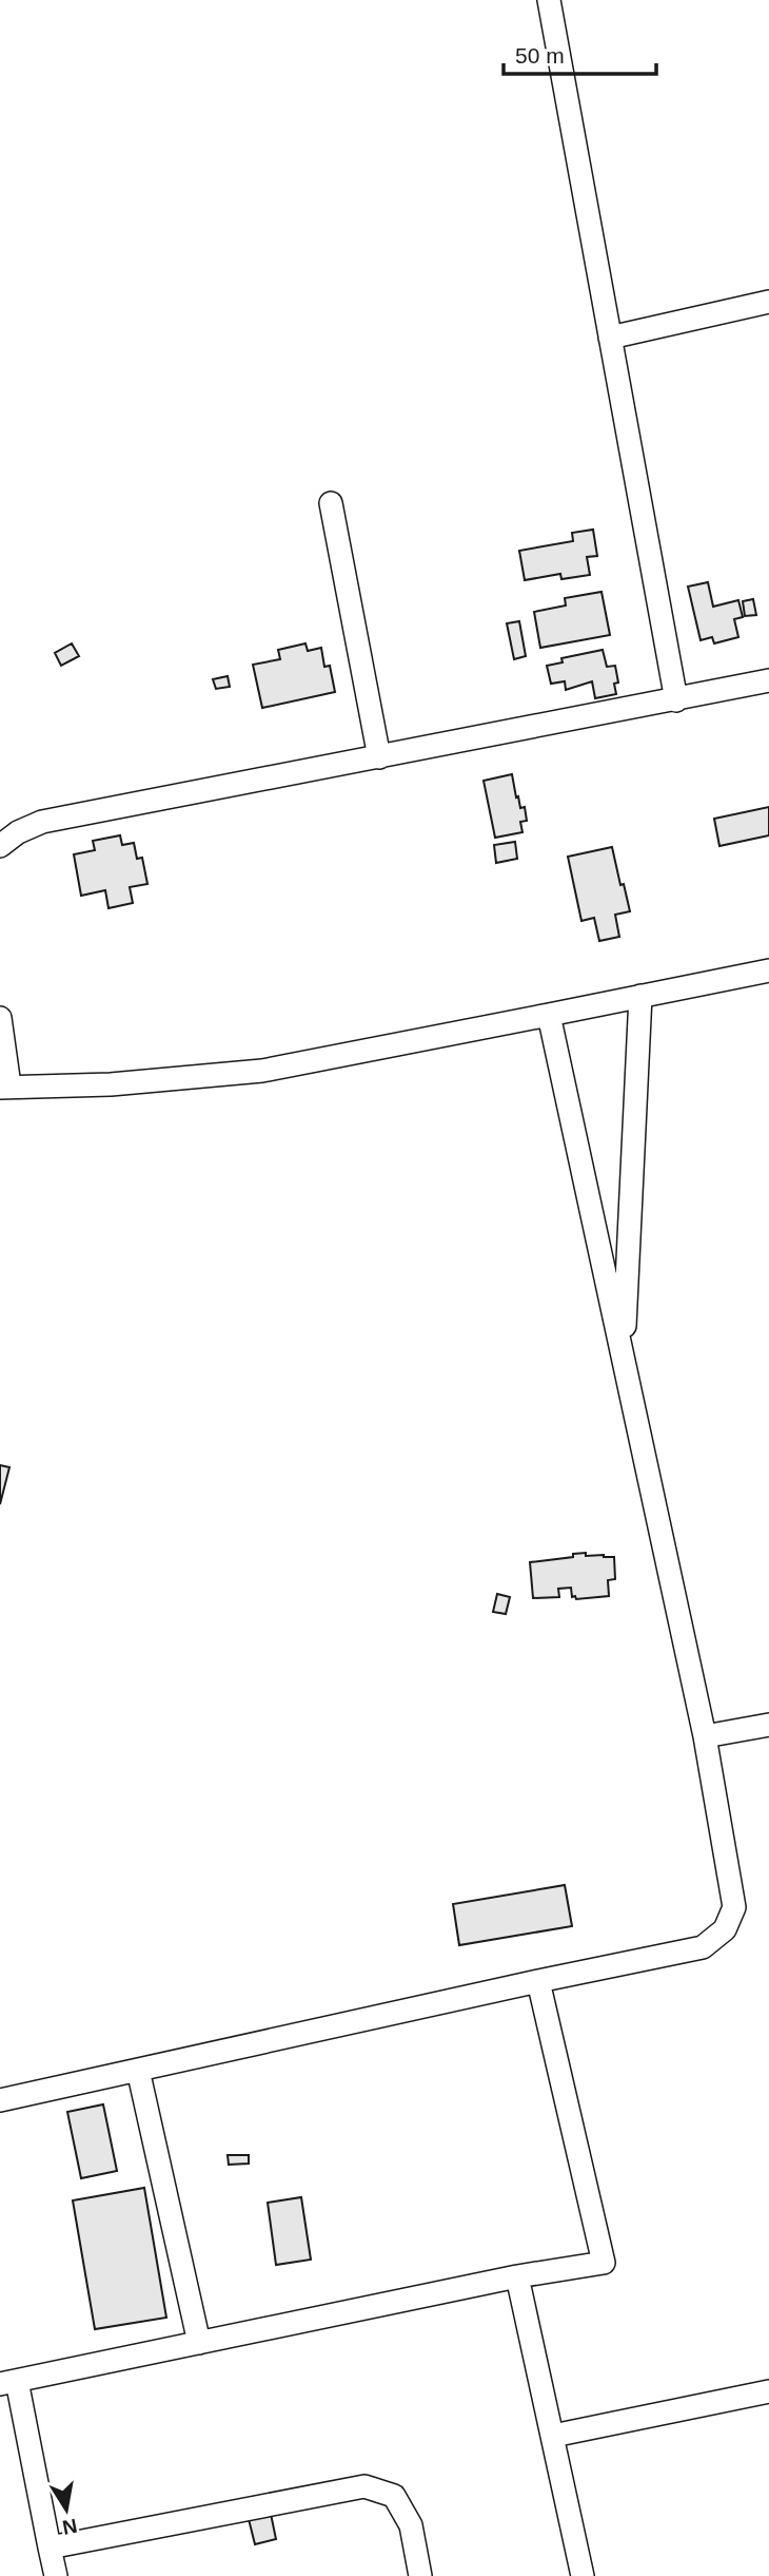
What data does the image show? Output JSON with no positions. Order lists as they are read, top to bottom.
{
  "scale_bar": "50 m",
  "north": "bottom"
}
